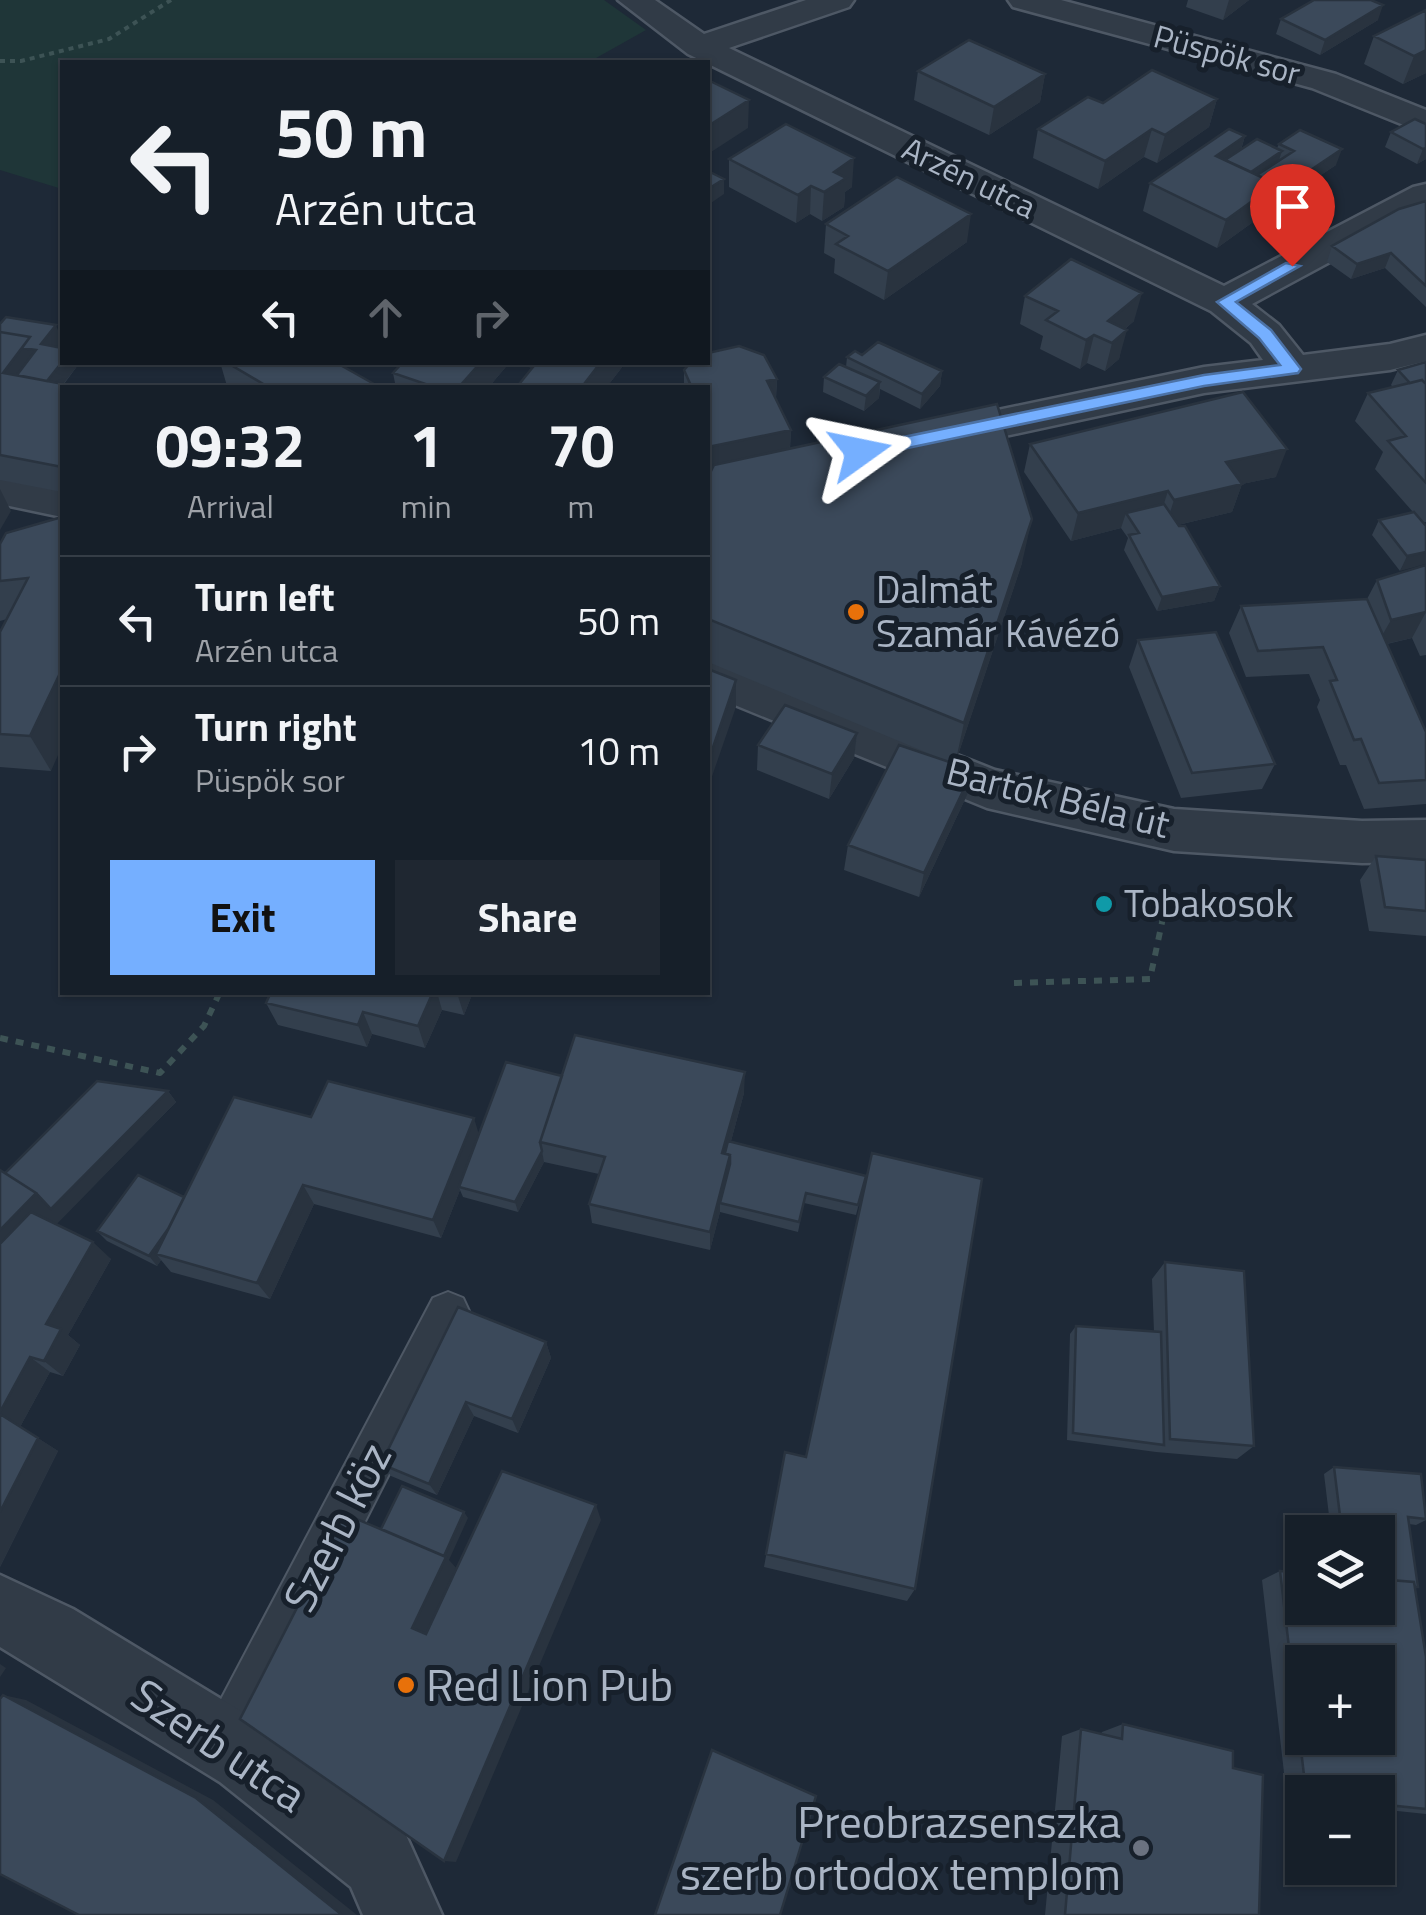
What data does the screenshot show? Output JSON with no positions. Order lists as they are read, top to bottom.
{
  "streets": {
    "street": [
      "Püspök sor",
      "Arzén utca",
      "Bartók Béla út",
      "Szerb utca"
    ],
    "lane": ["Szerb köz"]
  },
  "crossings": [
    ["Szerb köz", "Szerb utca"]
  ],
  "places": [
    "Dalmát Szamár Kávézó",
    "Tobakosok",
    "Red Lion Pub",
    "Preobrazsenszka szerb ortodox templom"
  ],
  "page": {
    "turn": ["50 m", "Arzén utca"],
    "eta": [
      "09:32",
      "Arrival",
      "1",
      "min",
      "70",
      "m"
    ],
    "list": [
      {
        "name": "Turn left",
        "note": "Arzén utca",
        "value": "50 m"
      },
      {
        "name": "Turn right",
        "note": "Püspök sor",
        "value": "10 m"
      }
    ],
    "buttons": ["Exit", "Share"],
    "map_buttons": ["+", "−"]
  }
}
